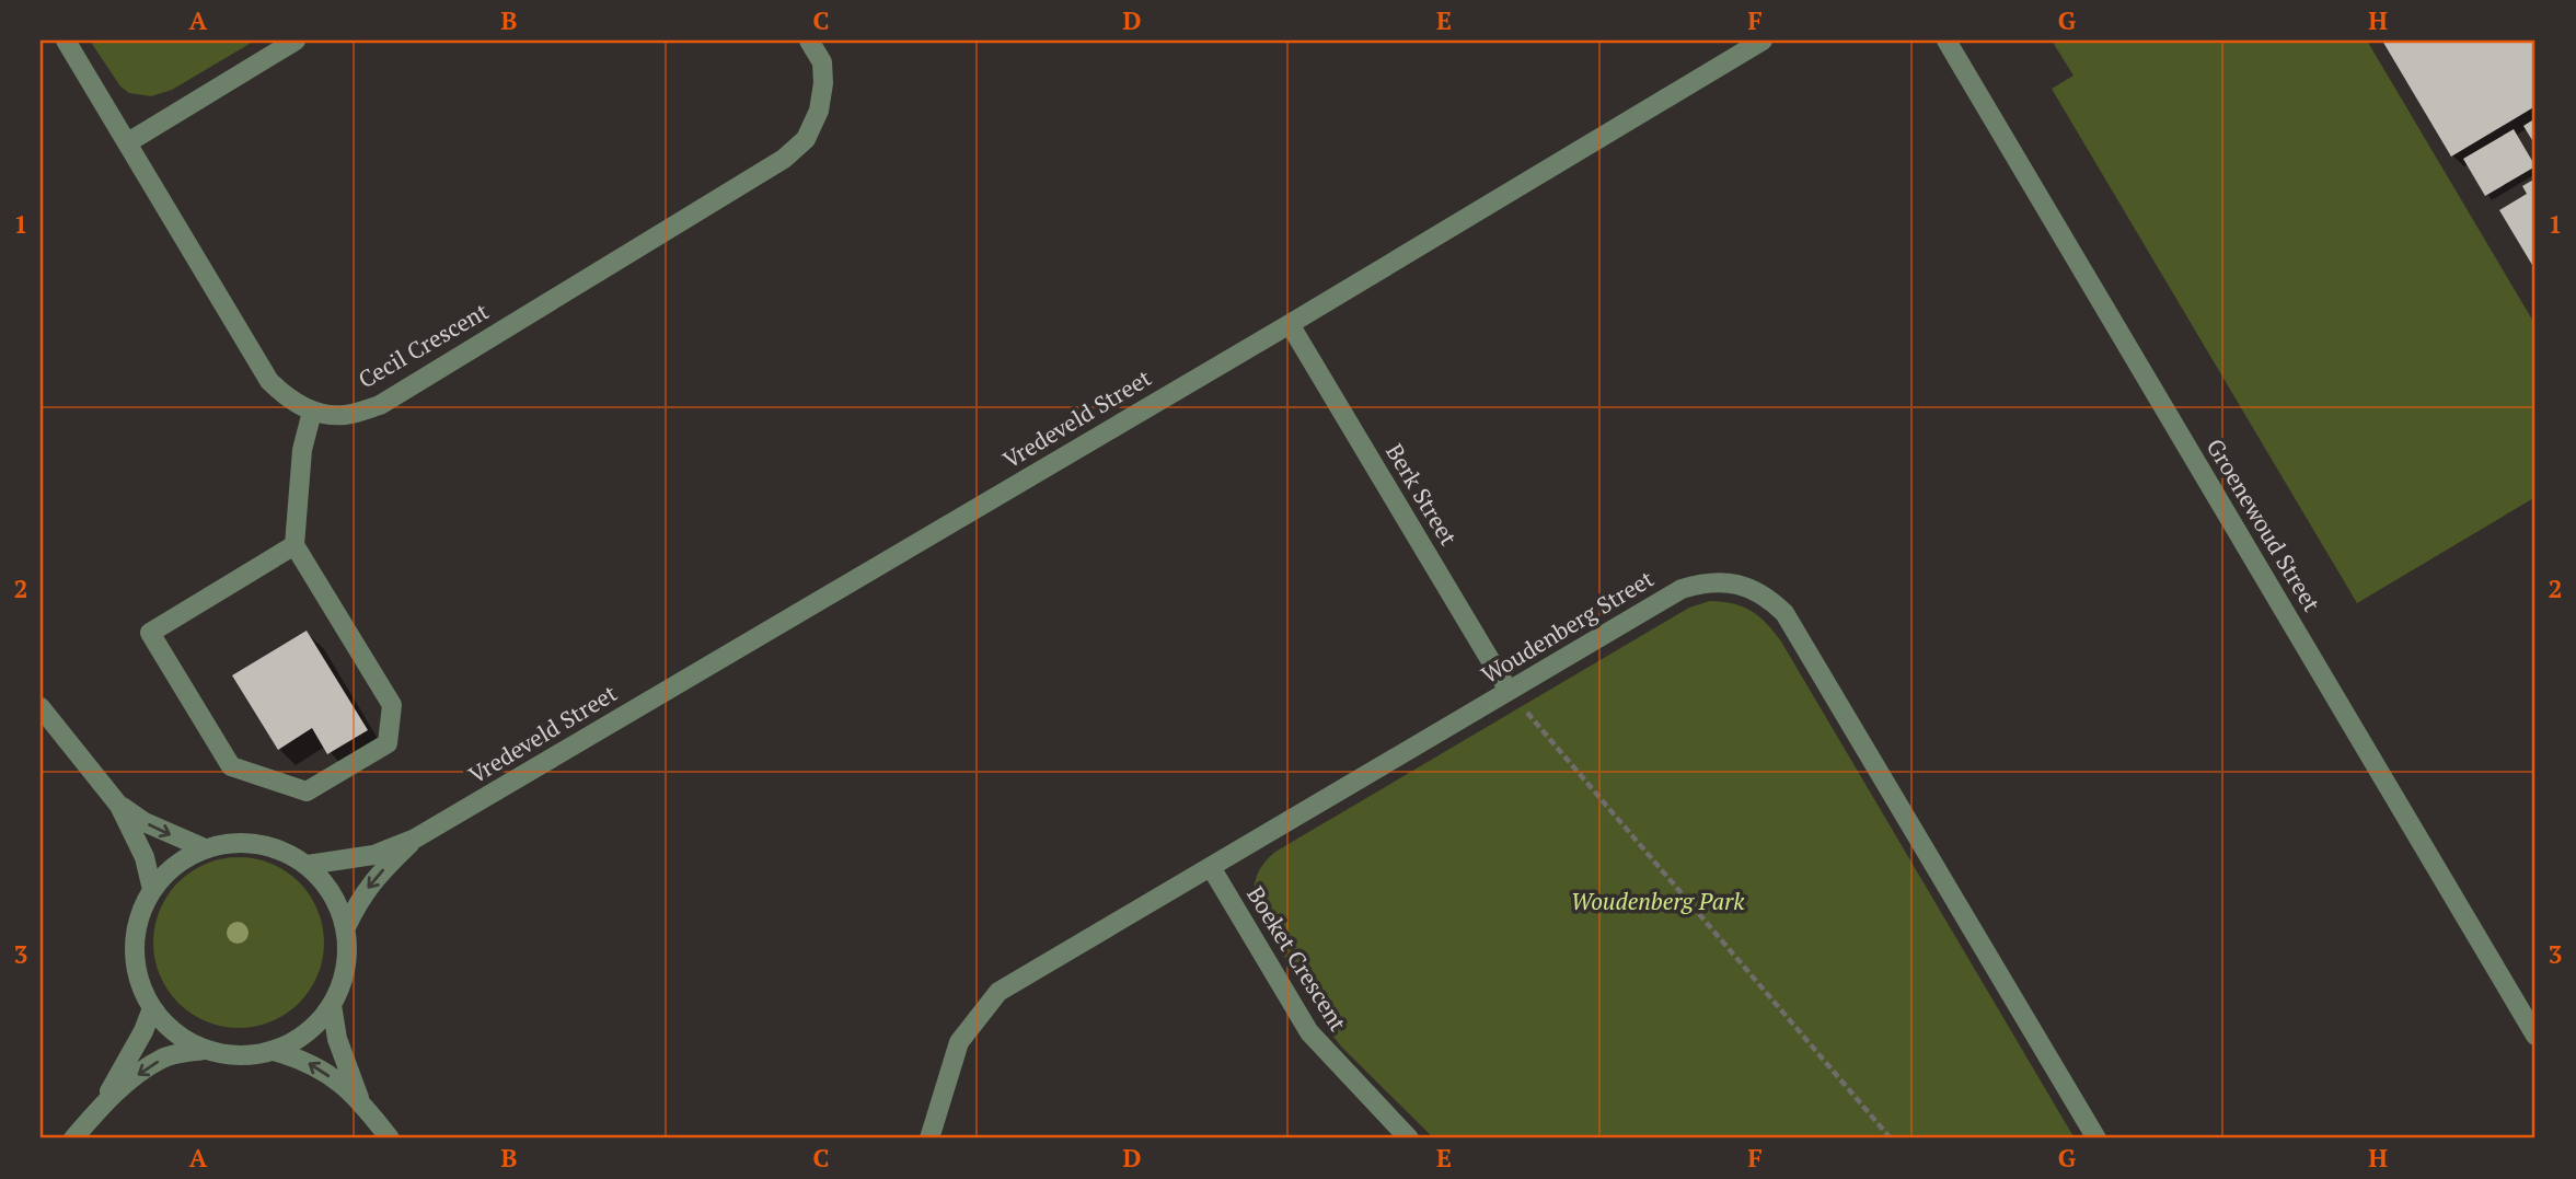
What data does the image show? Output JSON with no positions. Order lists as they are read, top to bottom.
{
  "streets": {
    "street": [
      "Cecil Crescent",
      "Vredeveld Street",
      "Berk Street",
      "Groenewoud Street",
      "Woudenberg Street",
      "Boeket Crescent"
    ]
  },
  "crossings": [
    ["Vredeveld Street", "Berk Street"],
    ["Berk Street", "Woudenberg Street"],
    ["Woudenberg Street", "Boeket Crescent"]
  ],
  "parks": ["Woudenberg Park"],
  "grid": {
    "columns": [
      "A",
      "B",
      "C",
      "D",
      "E",
      "F",
      "G",
      "H"
    ],
    "rows": ["1", "2", "3"]
  }
}
